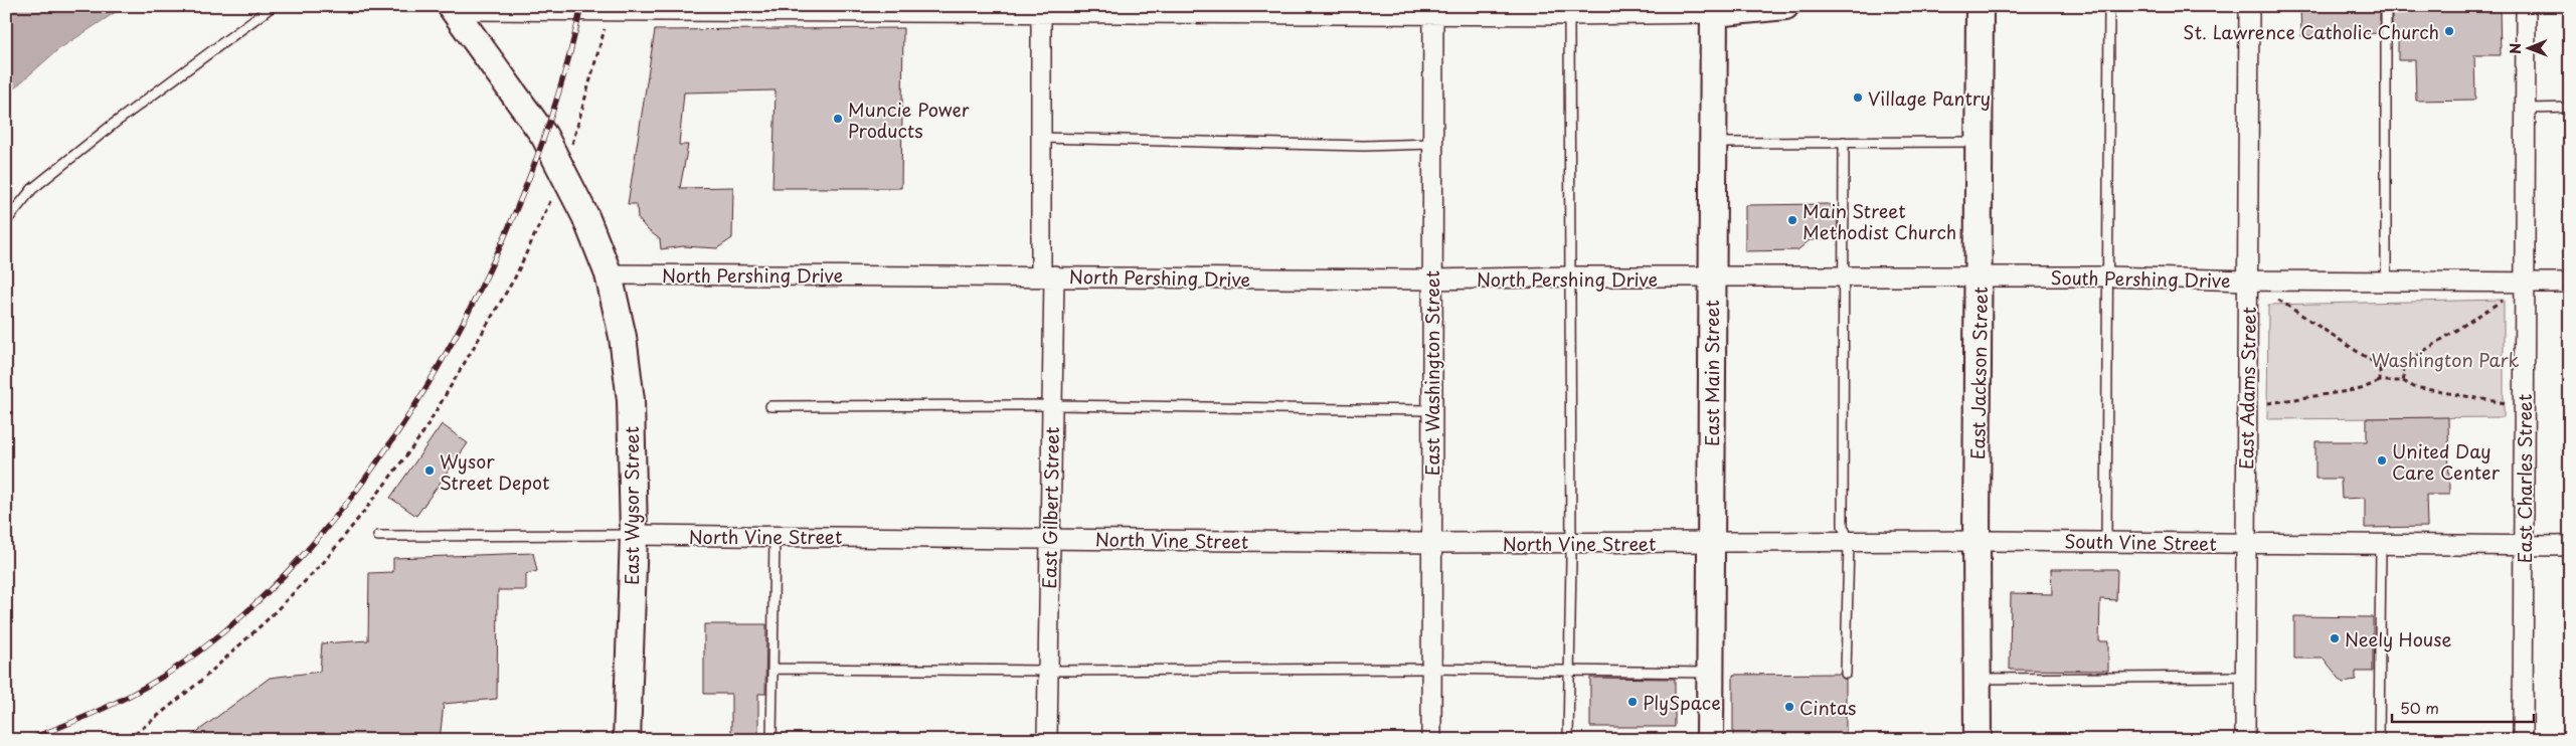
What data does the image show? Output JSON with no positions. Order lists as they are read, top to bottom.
{
  "streets": {
    "main road": ["East Main Street", "East Jackson Street", "East Wysor Street"],
    "street": [
      "North Pershing Drive",
      "South Pershing Drive",
      "East Washington Street",
      "East Adams Street",
      "East Charles Street",
      "East Gilbert Street",
      "North Vine Street",
      "South Vine Street"
    ]
  },
  "crossings": [
    ["North Pershing Drive", "South Pershing Drive"],
    ["North Pershing Drive", "East Washington Street"],
    ["North Pershing Drive", "East Main Street"],
    ["North Pershing Drive", "East Wysor Street"],
    ["North Pershing Drive", "East Gilbert Street"],
    ["South Pershing Drive", "East Main Street"],
    ["South Pershing Drive", "East Jackson Street"],
    ["South Pershing Drive", "East Adams Street"],
    ["South Pershing Drive", "East Charles Street"],
    ["East Washington Street", "North Vine Street"],
    ["East Main Street", "North Vine Street"],
    ["East Main Street", "South Vine Street"],
    ["East Jackson Street", "South Vine Street"],
    ["East Adams Street", "South Vine Street"],
    ["East Charles Street", "South Vine Street"],
    ["East Wysor Street", "North Vine Street"],
    ["East Gilbert Street", "North Vine Street"],
    ["North Vine Street", "South Vine Street"]
  ],
  "parks": ["Washington Park"],
  "places": [
    "St. Lawrence Catholic Church",
    "Village Pantry",
    "Muncie Power Products",
    "Main Street Methodist Church",
    "United Day Care Center",
    "Wysor Street Depot",
    "Neely House",
    "PlySpace",
    "Cintas"
  ],
  "scale_bar": "50 m",
  "north": "left"
}
